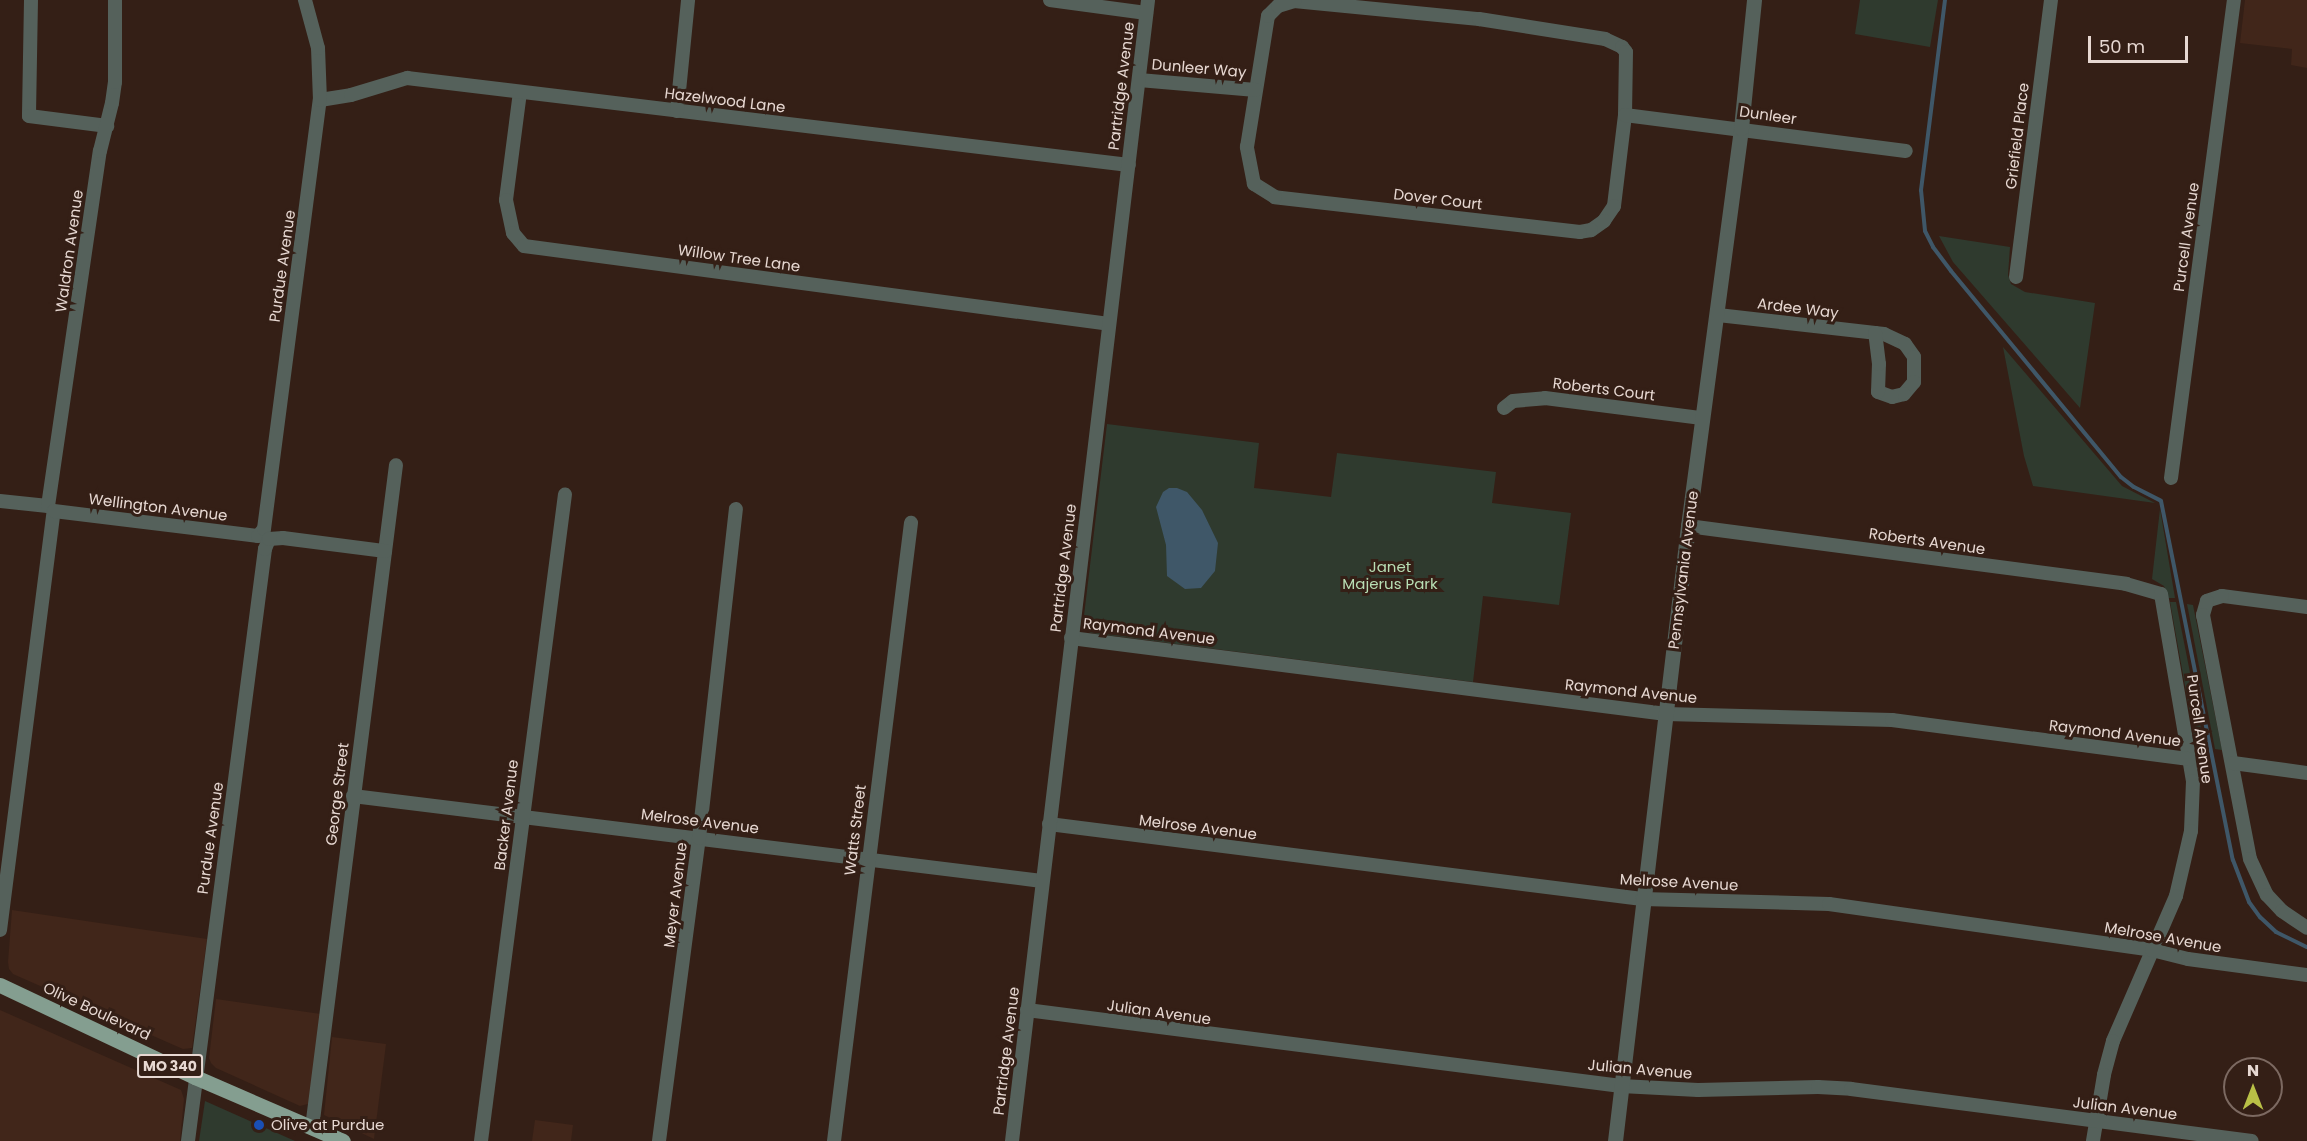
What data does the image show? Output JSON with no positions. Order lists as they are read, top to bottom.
{
  "streets": {
    "main road": ["Olive Boulevard", "MO 340"],
    "street": [
      "Dunleer Way",
      "Partridge Avenue",
      "Hazelwood Lane",
      "Dunleer",
      "Griefield Place",
      "Dover Court",
      "Purcell Avenue",
      "Waldron Avenue",
      "Willow Tree Lane",
      "Purdue Avenue",
      "Ardee Way",
      "Roberts Court",
      "Wellington Avenue",
      "Roberts Avenue",
      "Pennsylvania Avenue",
      "Raymond Avenue",
      "George Street",
      "Backer Avenue",
      "Melrose Avenue",
      "Watts Street",
      "Meyer Avenue",
      "Julian Avenue"
    ]
  },
  "crossings": [
    ["Dunleer Way", "Partridge Avenue"],
    ["Dunleer Way", "Dover Court"],
    ["Partridge Avenue", "Hazelwood Lane"],
    ["Partridge Avenue", "Willow Tree Lane"],
    ["Partridge Avenue", "Raymond Avenue"],
    ["Partridge Avenue", "Melrose Avenue"],
    ["Partridge Avenue", "Julian Avenue"],
    ["Hazelwood Lane", "Willow Tree Lane"],
    ["Hazelwood Lane", "Purdue Avenue"],
    ["Dunleer", "Dover Court"],
    ["Dunleer", "Pennsylvania Avenue"],
    ["Purcell Avenue", "Roberts Avenue"],
    ["Purcell Avenue", "Raymond Avenue"],
    ["Purcell Avenue", "Melrose Avenue"],
    ["Purcell Avenue", "Julian Avenue"],
    ["Waldron Avenue", "Wellington Avenue"],
    ["Purdue Avenue", "Wellington Avenue"],
    ["Purdue Avenue", "Olive Boulevard"],
    ["Ardee Way", "Pennsylvania Avenue"],
    ["Roberts Court", "Pennsylvania Avenue"],
    ["Wellington Avenue", "George Street"],
    ["Roberts Avenue", "Pennsylvania Avenue"],
    ["Pennsylvania Avenue", "Raymond Avenue"],
    ["Pennsylvania Avenue", "Melrose Avenue"],
    ["Pennsylvania Avenue", "Julian Avenue"],
    ["George Street", "Melrose Avenue"],
    ["George Street", "Olive Boulevard"],
    ["Backer Avenue", "Melrose Avenue"],
    ["Melrose Avenue", "Watts Street"],
    ["Melrose Avenue", "Meyer Avenue"]
  ],
  "parks": ["Janet Majerus Park"],
  "places": ["Olive at Purdue"],
  "scale_bar": "50 m",
  "north": "top"
}
